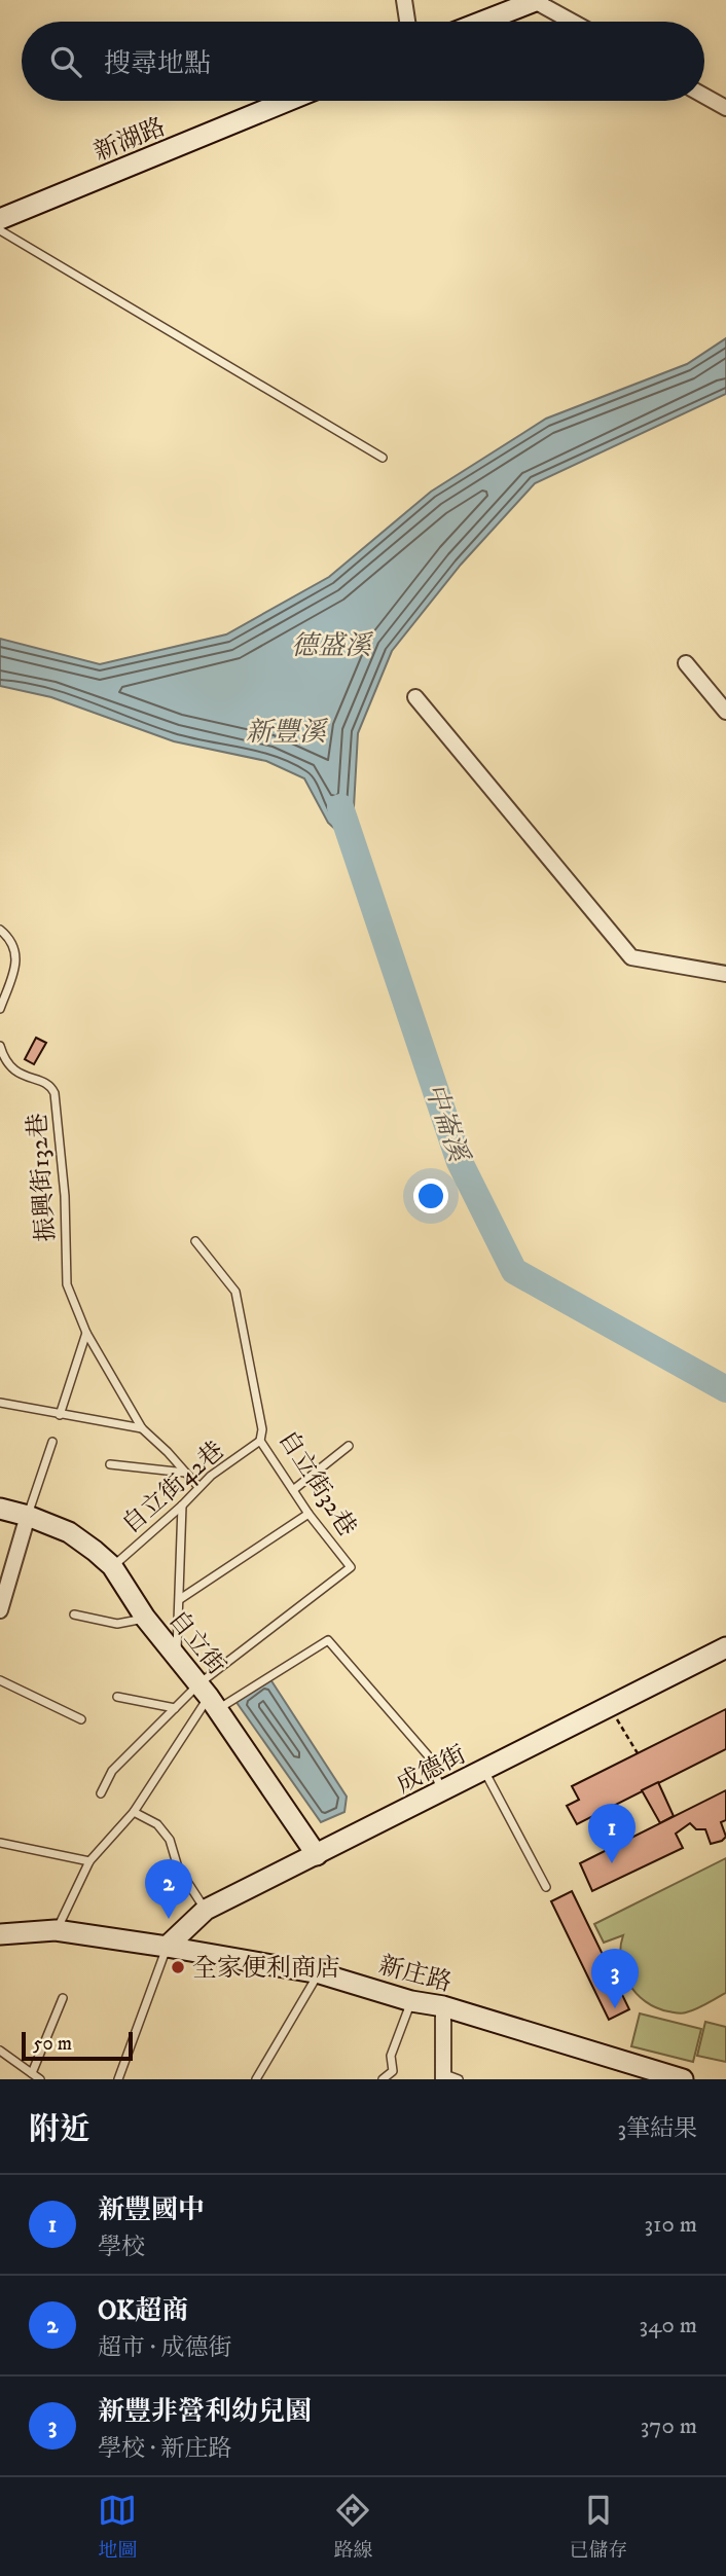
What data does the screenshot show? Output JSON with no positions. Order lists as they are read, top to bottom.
{
  "streets": {
    "street": [
      "新湖路",
      "自立街",
      "成德街",
      "新庄路"
    ],
    "lane": ["振興街132巷", "自立街32巷", "自立街42巷"]
  },
  "crossings": [
    ["自立街32巷", "自立街42巷"],
    ["自立街32巷", "自立街"],
    ["自立街42巷", "自立街"],
    ["自立街", "成德街"],
    ["成德街", "新庄路"]
  ],
  "water": ["德盛溪", "新豐溪", "中崙溪"],
  "places": ["全家便利商店"],
  "scale_bar": "50 m",
  "page": {
    "search": "搜尋地點",
    "pins": ["1", "2", "3"],
    "scale": "50 m",
    "heading": ["附近", "3筆結果"],
    "list": [
      {
        "mark": "1",
        "name": "新豐國中",
        "note": "學校",
        "value": "310 m"
      },
      {
        "mark": "2",
        "name": "OK超商",
        "note": "超市 · 成德街",
        "value": "340 m"
      },
      {
        "mark": "3",
        "name": "新豐非營利幼兒園",
        "note": "學校 · 新庄路",
        "value": "370 m"
      }
    ],
    "nav": ["地圖", "路線", "已儲存"]
  }
}
